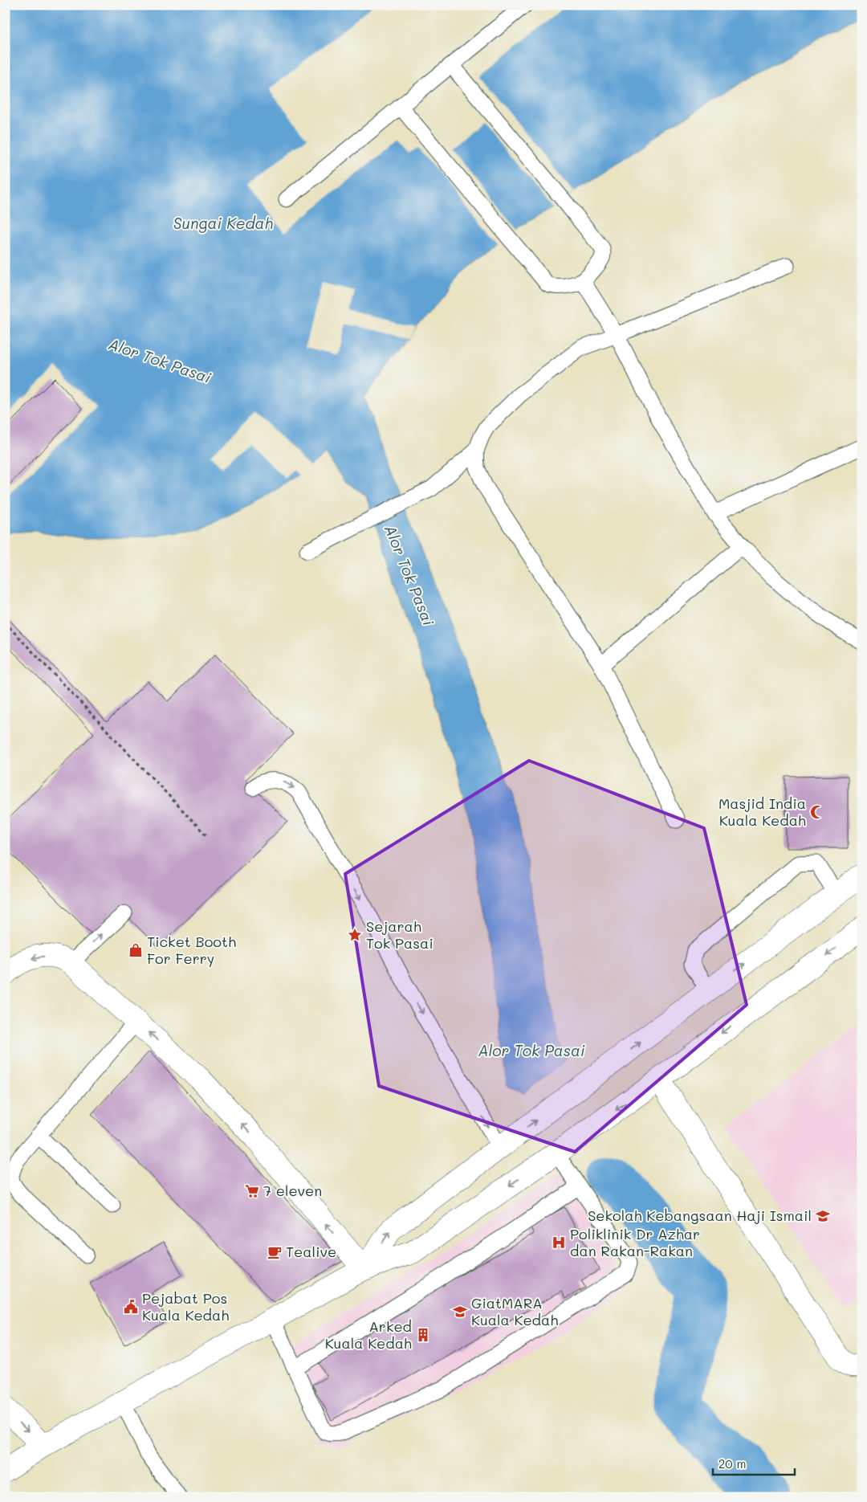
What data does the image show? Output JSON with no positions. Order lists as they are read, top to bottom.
{
  "water": ["Sungai Kedah", "Alor Tok Pasai"],
  "places": {
    "mosque": ["Masjid India Kuala Kedah"],
    "place": ["Sejarah Tok Pasai"],
    "shop": ["Ticket Booth For Ferry"],
    "supermarket": ["7 eleven"],
    "school or university": ["Sekolah Kebangsaan Haji Ismail", "GiatMARA Kuala Kedah"],
    "hospital": ["Poliklinik Dr Azhar dan Rakan-Rakan"],
    "cafe": ["Tealive"],
    "public building": ["Pejabat Pos Kuala Kedah"],
    "building": ["Arked Kuala Kedah"]
  },
  "scale_bar": "20 m"
}
